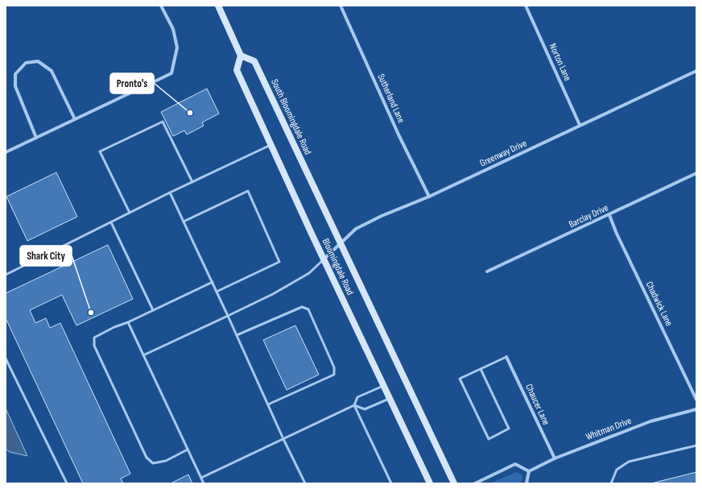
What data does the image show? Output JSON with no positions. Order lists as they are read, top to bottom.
{
  "streets": {
    "main road": ["South Bloomingdale Road", "Bloomingdale Road"],
    "street": [
      "Norton Lane",
      "Sutherland Lane",
      "Greenway Drive",
      "Barclay Drive",
      "Chadwick Lane",
      "Chaucer Lane",
      "Whitman Drive"
    ]
  },
  "crossings": [
    ["Norton Lane", "Greenway Drive"],
    ["Sutherland Lane", "Greenway Drive"],
    ["South Bloomingdale Road", "Greenway Drive"],
    ["South Bloomingdale Road", "Bloomingdale Road"],
    ["Greenway Drive", "Bloomingdale Road"],
    ["Barclay Drive", "Chadwick Lane"],
    ["Chaucer Lane", "Whitman Drive"]
  ],
  "places": ["Pronto's", "Shark City"]
}
